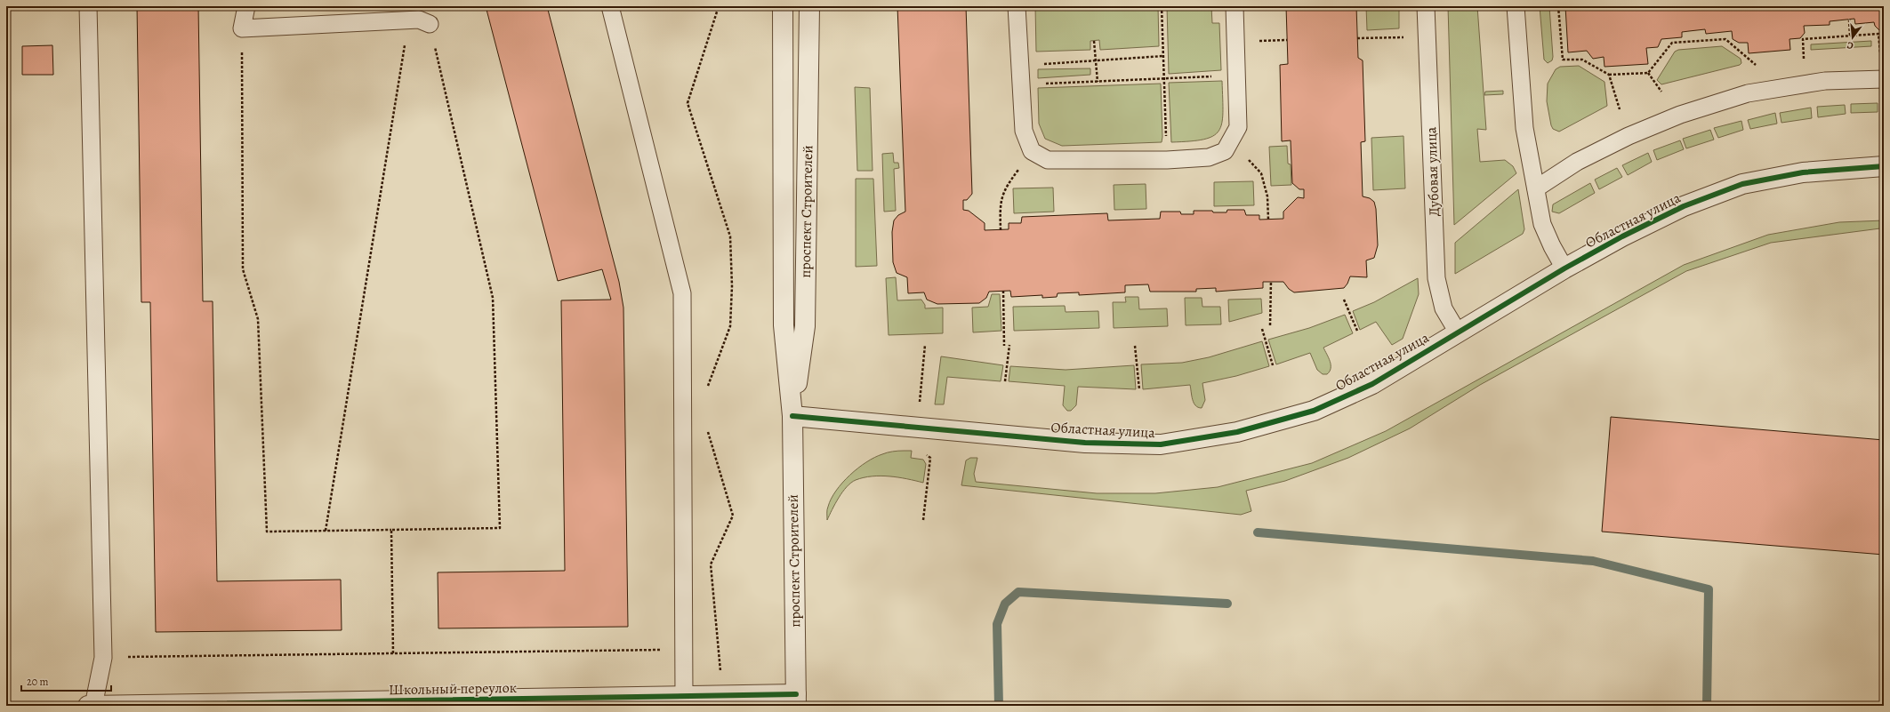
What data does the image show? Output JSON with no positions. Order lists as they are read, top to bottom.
{
  "streets": {
    "street": ["проспект Строителей", "Областная улица", "Школьный переулок"],
    "lane": ["Дубовая улица"]
  },
  "crossings": [
    ["Дубовая улица", "Областная улица"],
    ["проспект Строителей", "Областная улица"],
    ["проспект Строителей", "Школьный переулок"]
  ],
  "scale_bar": "20 m",
  "north": "bottom"
}
